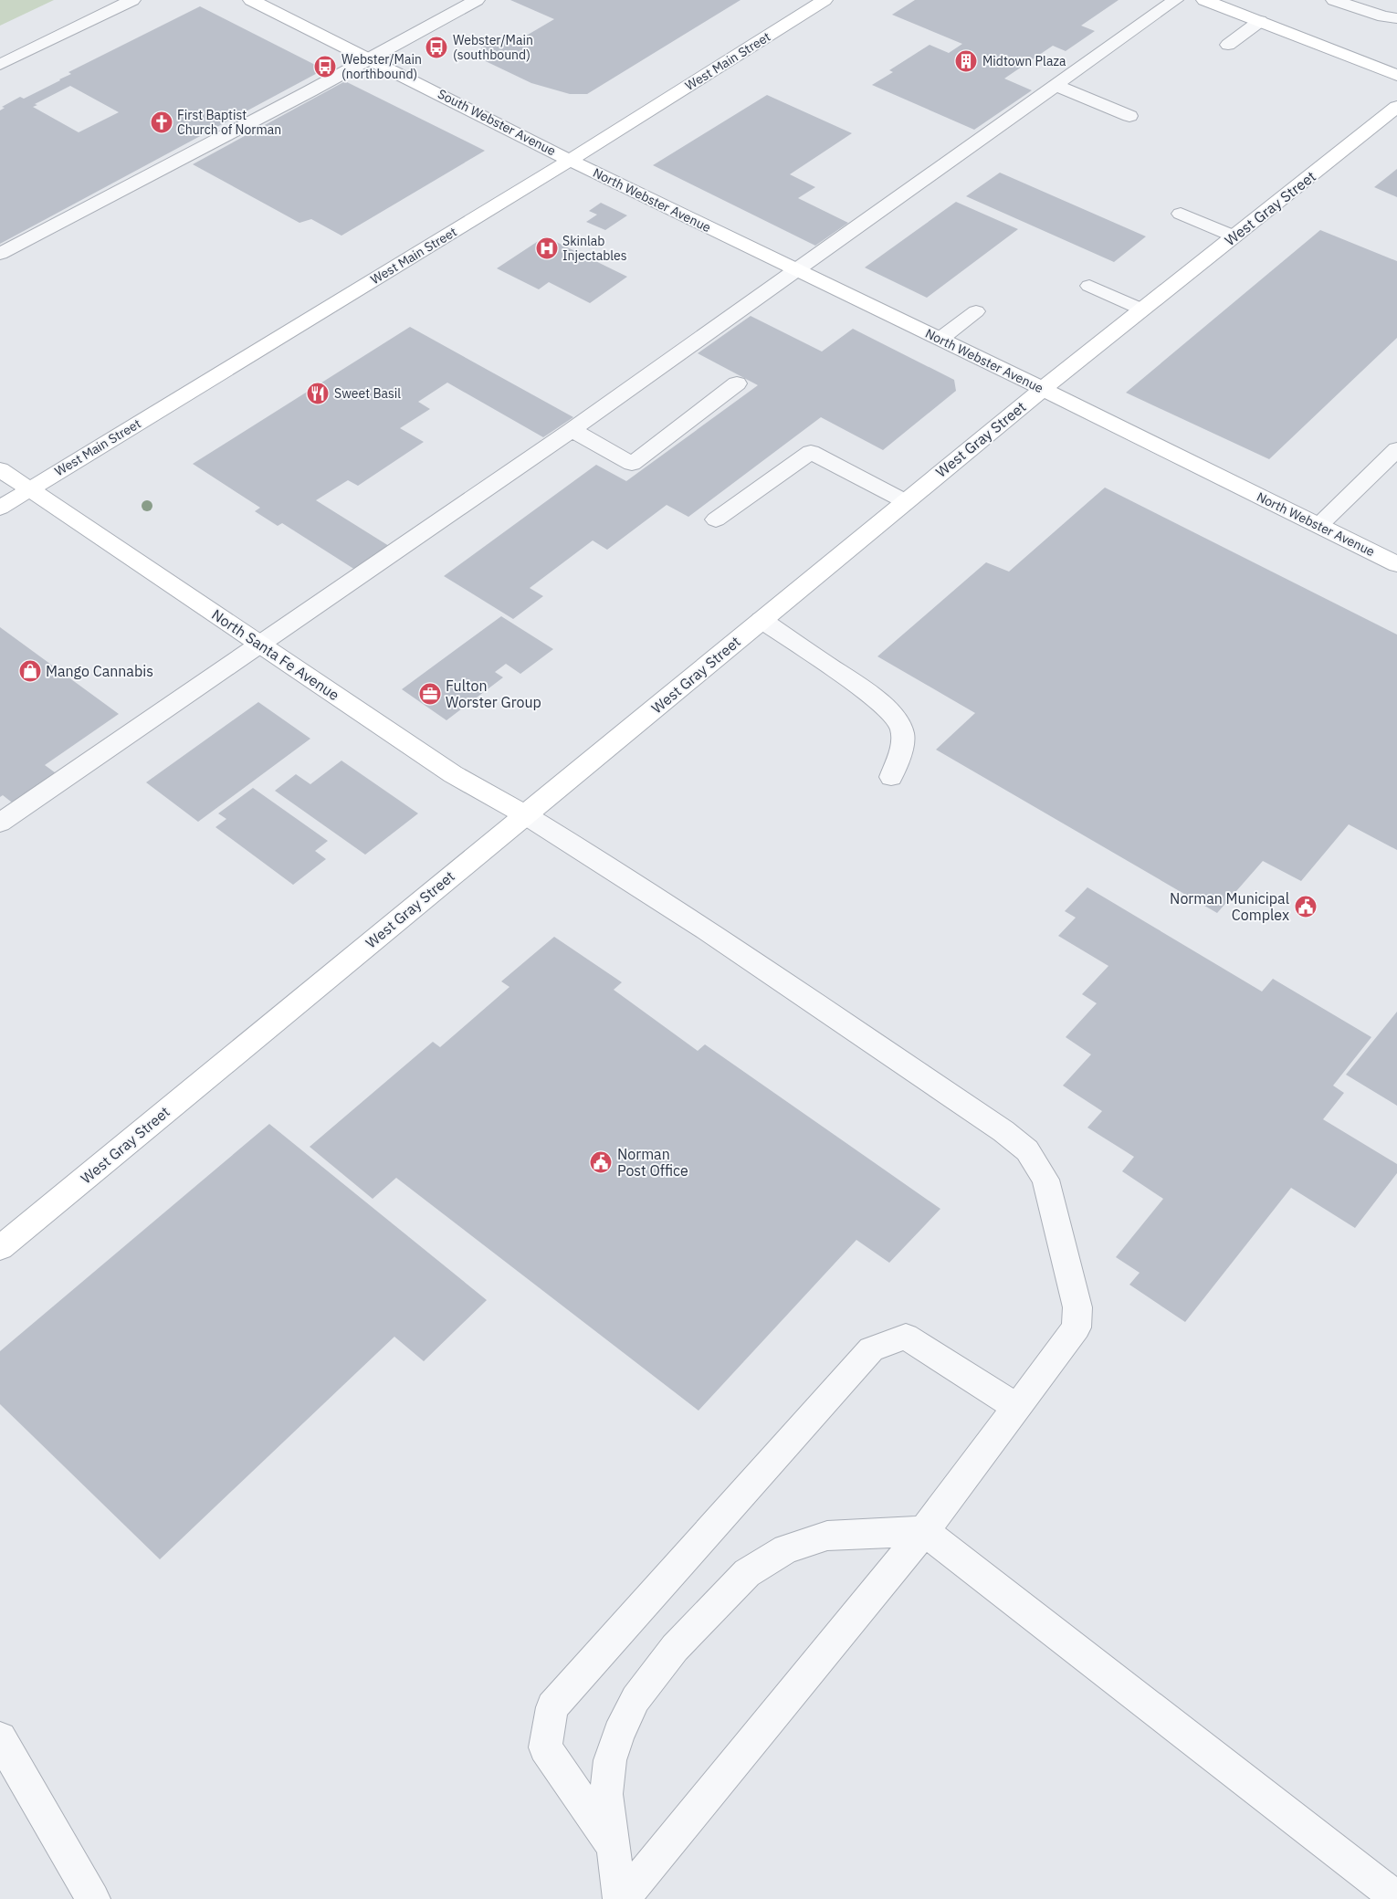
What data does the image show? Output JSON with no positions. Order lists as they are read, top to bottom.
{
  "streets": {
    "main road": [
      "West Main Street",
      "South Webster Avenue",
      "North Webster Avenue",
      "West Gray Street",
      "North Santa Fe Avenue"
    ]
  },
  "crossings": [
    ["West Main Street", "South Webster Avenue"],
    ["West Main Street", "North Webster Avenue"],
    ["West Main Street", "North Santa Fe Avenue"],
    ["South Webster Avenue", "North Webster Avenue"],
    ["North Webster Avenue", "West Gray Street"],
    ["West Gray Street", "North Santa Fe Avenue"]
  ],
  "places": {
    "bus stop": ["Webster/Main (southbound)", "Webster/Main (northbound)"],
    "building": ["Midtown Plaza"],
    "church": ["First Baptist Church of Norman"],
    "hospital": ["Skinlab Injectables"],
    "restaurant": ["Sweet Basil"],
    "shop": ["Mango Cannabis"],
    "office": ["Fulton Worster Group"],
    "public building": ["Norman Municipal Complex", "Norman Post Office"]
  }
}
